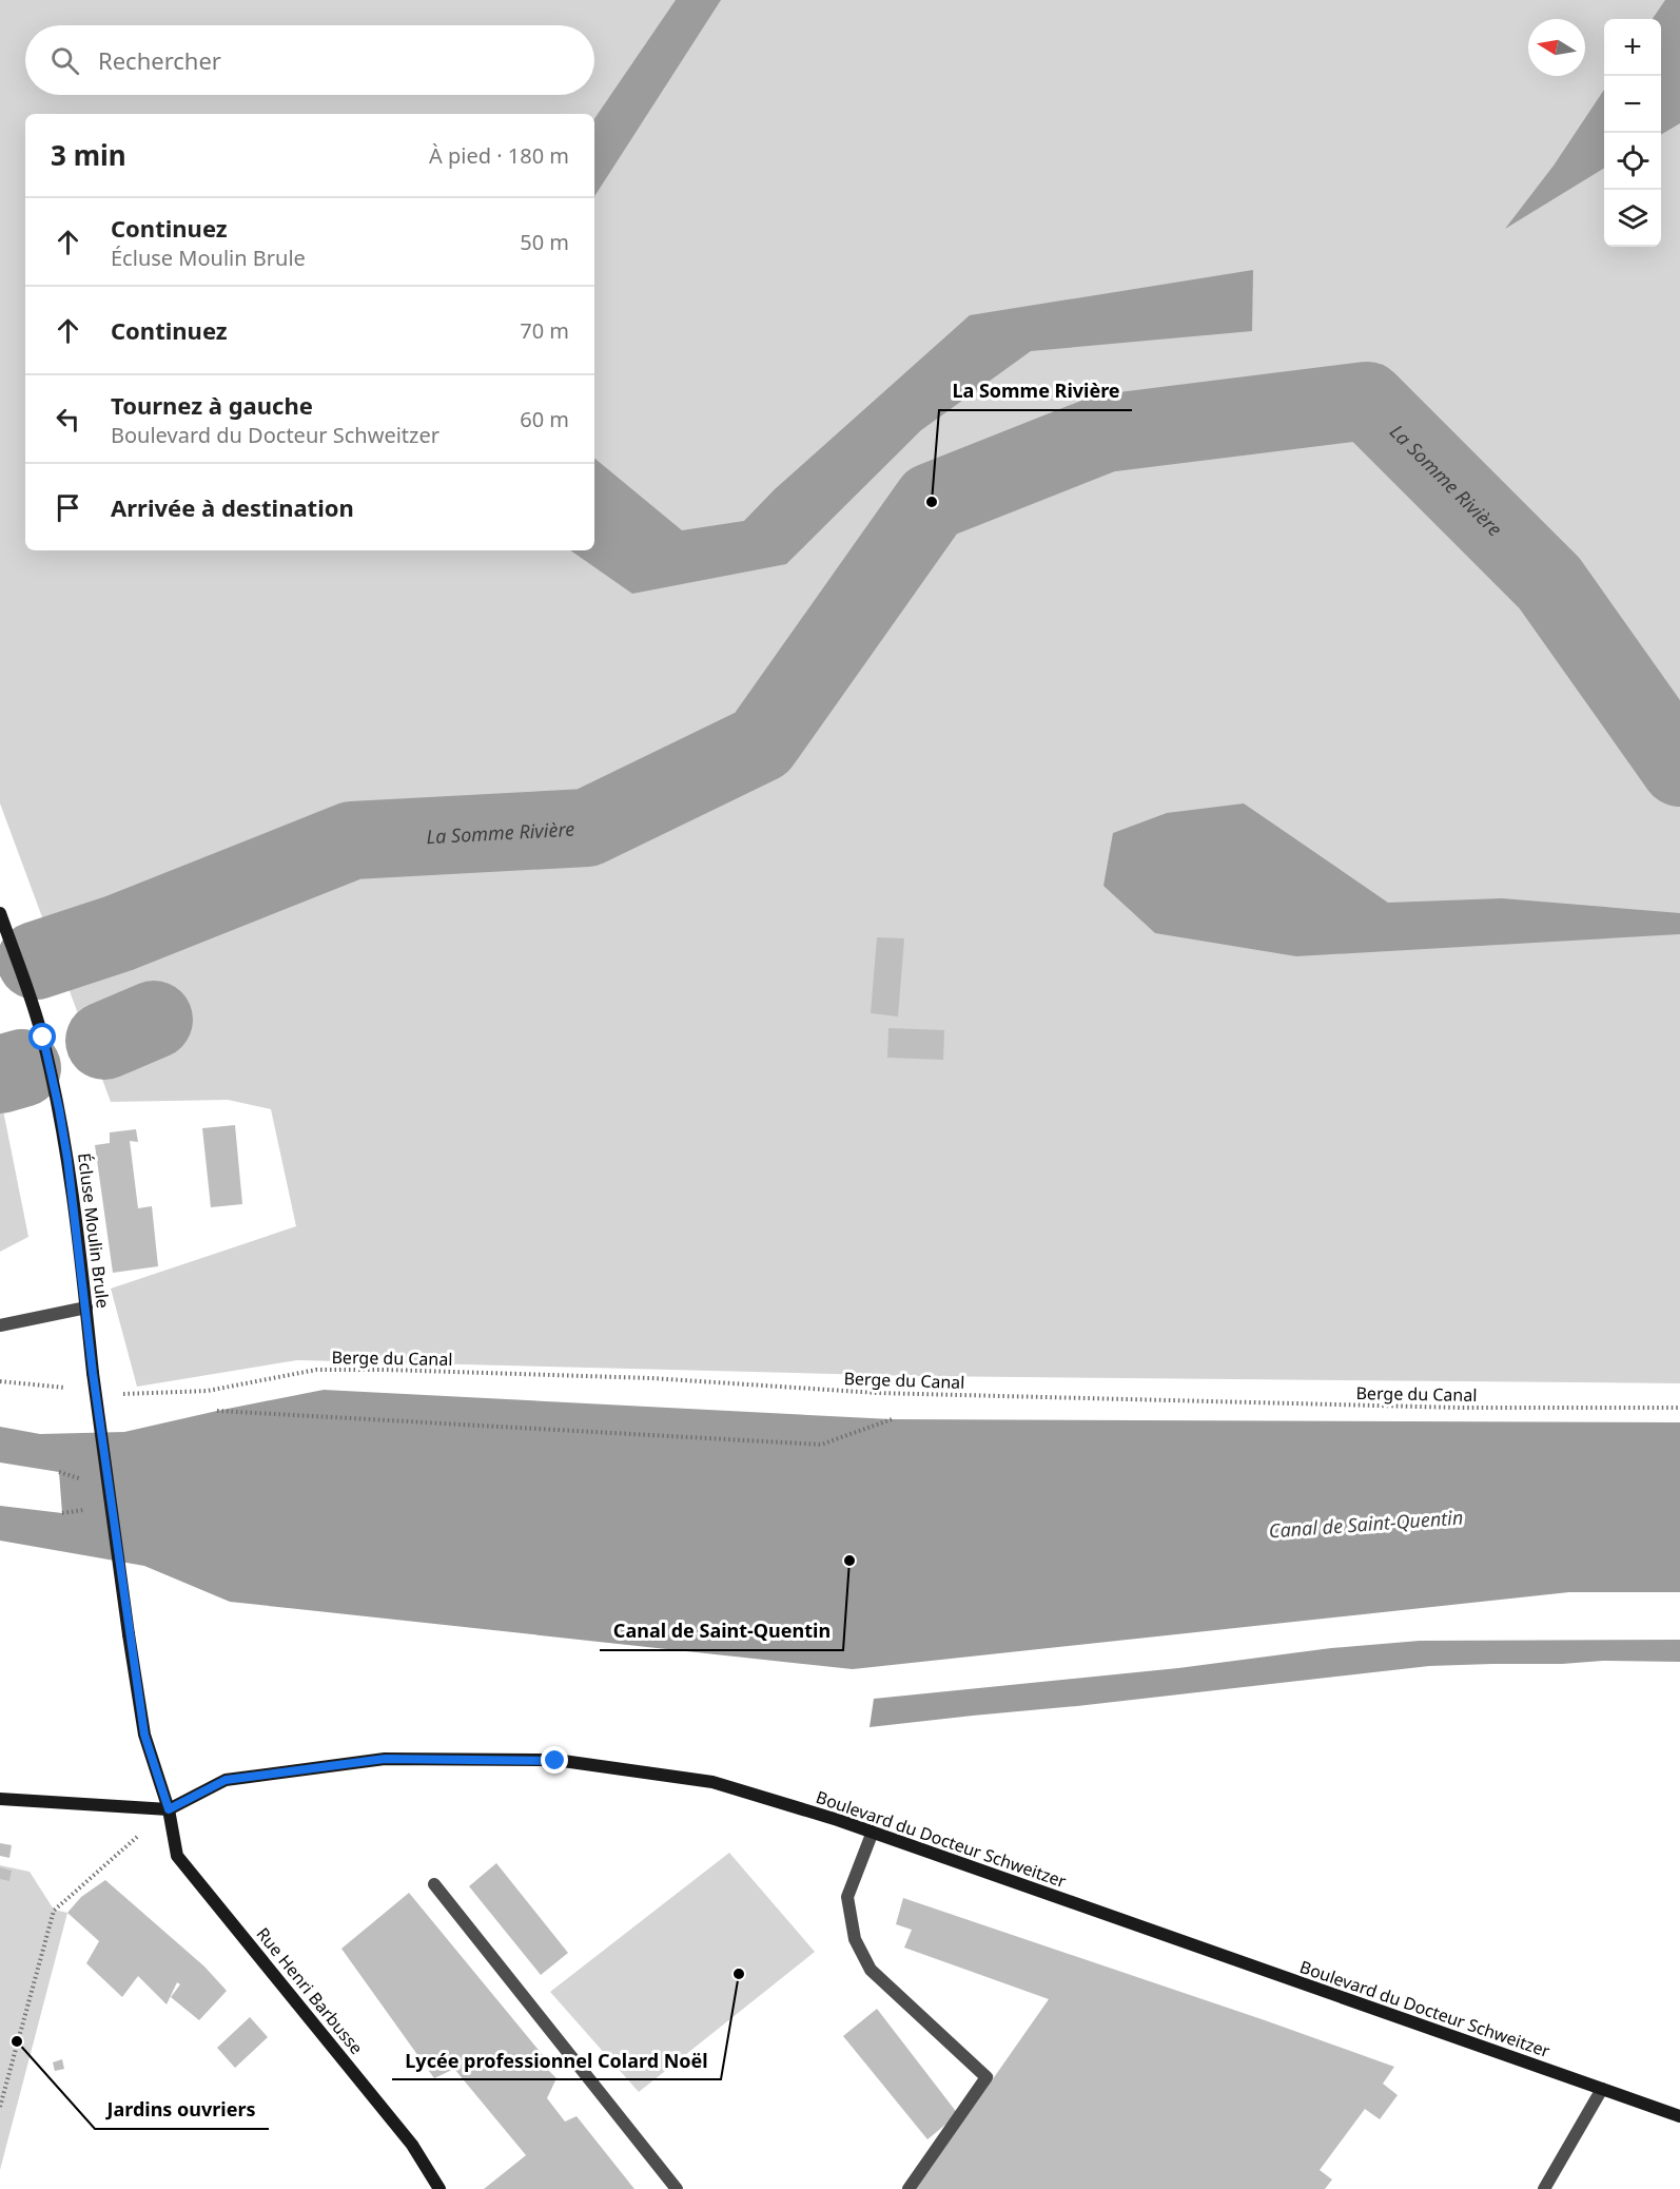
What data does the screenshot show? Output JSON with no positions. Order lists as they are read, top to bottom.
{
  "streets": {
    "street": ["Écluse Moulin Brule", "Boulevard du Docteur Schweitzer", "Rue Henri Barbusse"],
    "path": ["Berge du Canal"]
  },
  "crossings": [
    ["Écluse Moulin Brule", "Rue Henri Barbusse"],
    ["Boulevard du Docteur Schweitzer", "Rue Henri Barbusse"]
  ],
  "water": ["La Somme Rivière", "Canal de Saint-Quentin"],
  "places": [
    "La Somme Rivière",
    "Canal de Saint-Quentin",
    "Lycée professionnel Colard Noël",
    "Jardins ouvriers"
  ],
  "north": "left",
  "page": {
    "map_buttons": ["+", "−"],
    "search": "Rechercher",
    "heading": ["3 min", "À pied · 180 m"],
    "list": [
      ["Continuez", "Écluse Moulin Brule", "50 m"],
      ["Continuez", "70 m"],
      ["Tournez à gauche", "Boulevard du Docteur Schweitzer", "60 m"],
      "Arrivée à destination"
    ]
  }
}
